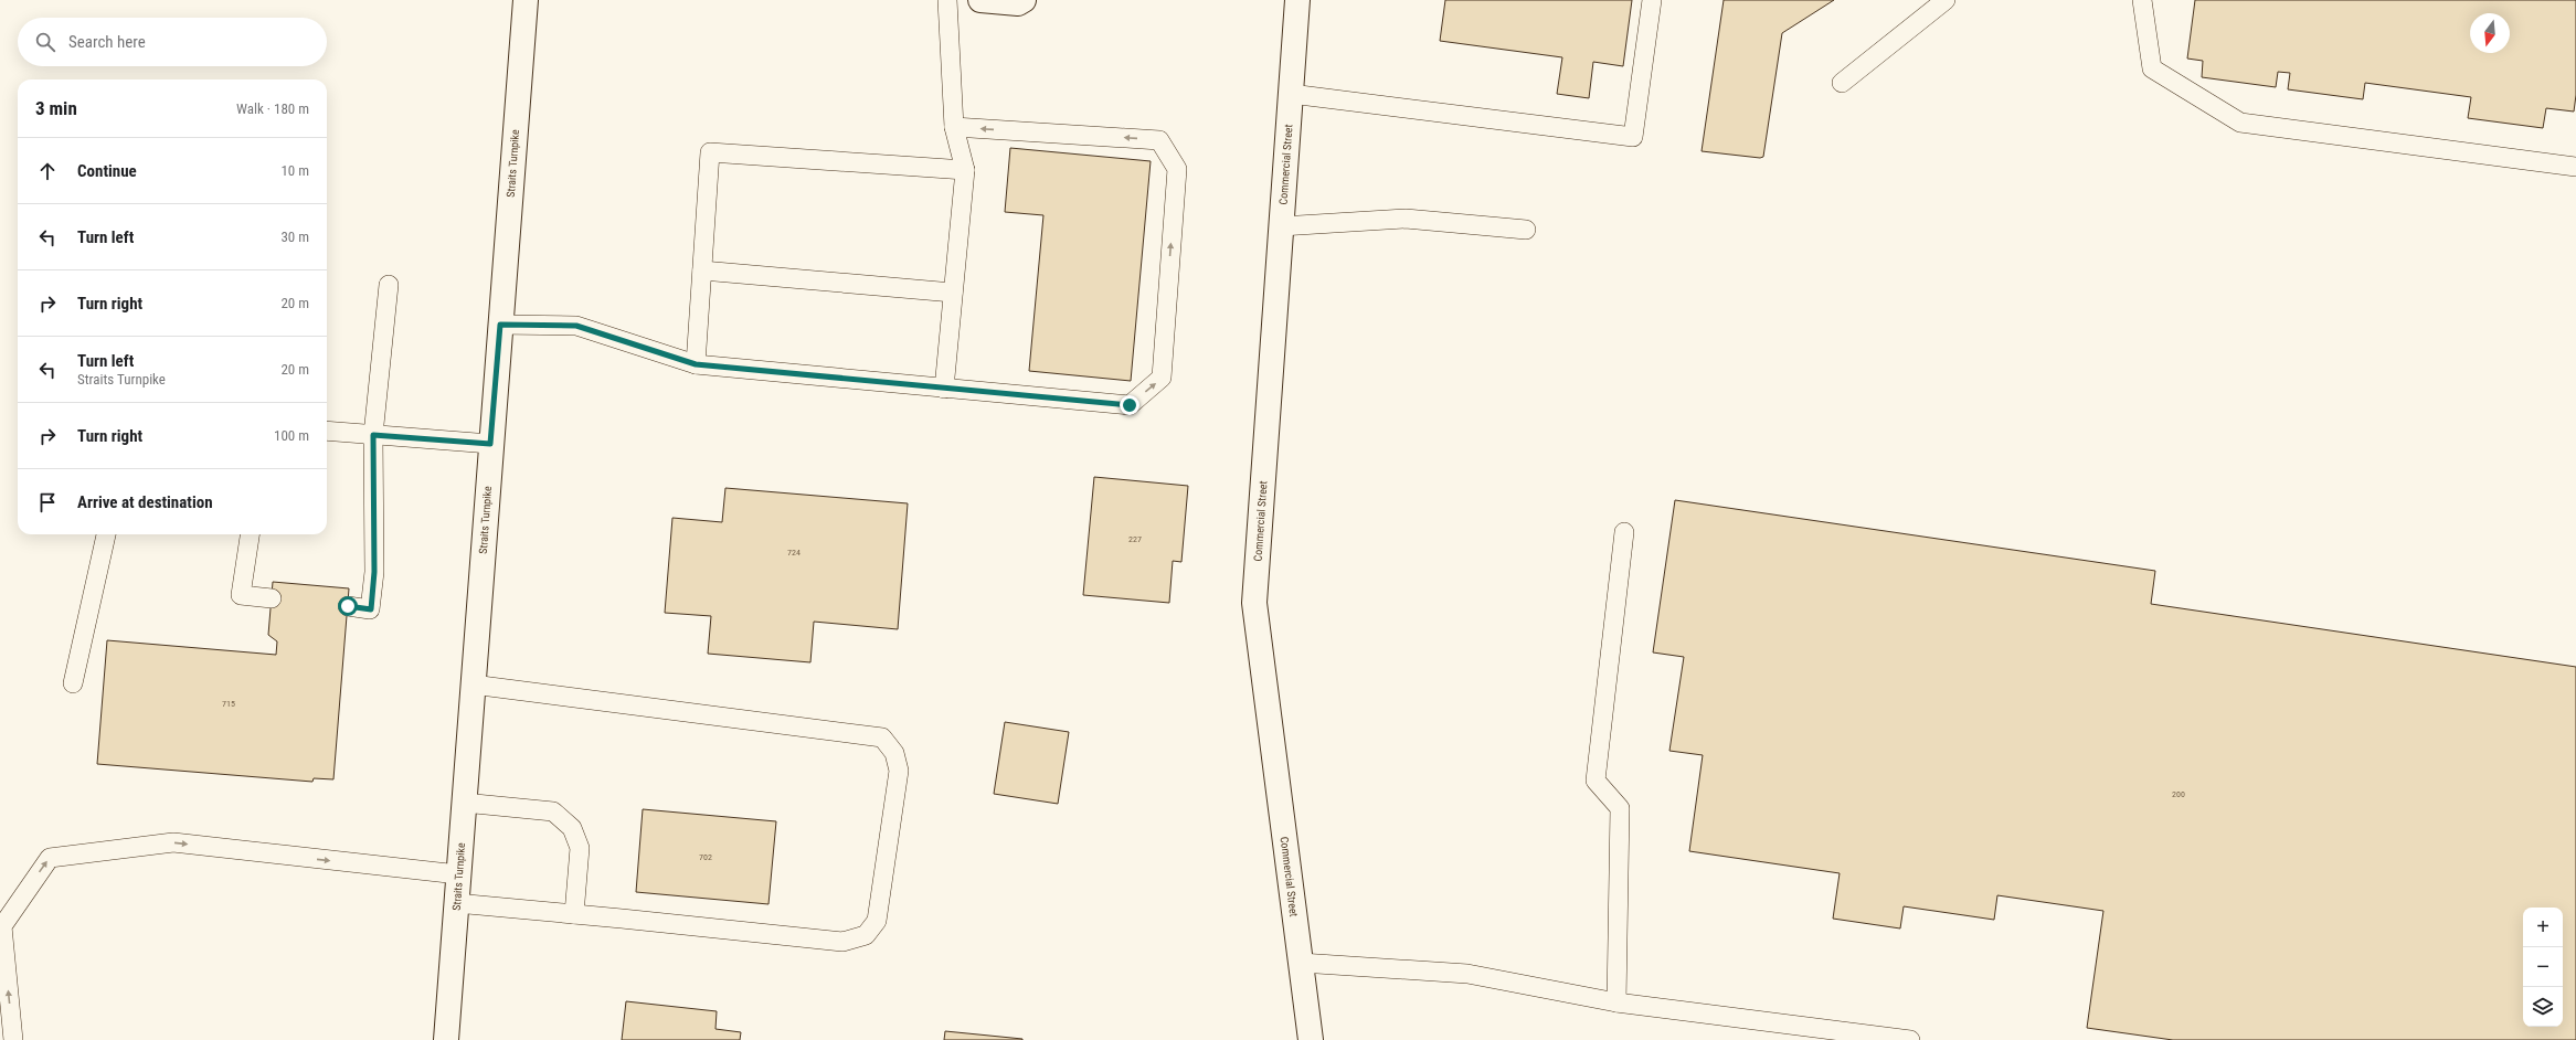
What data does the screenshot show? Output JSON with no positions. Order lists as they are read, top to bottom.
{
  "streets": {
    "street": ["Straits Turnpike", "Commercial Street"]
  },
  "house_numbers": [
    "227",
    "724",
    "715",
    "200",
    "702"
  ],
  "north": "bottom",
  "page": {
    "search": "Search here",
    "heading": ["3 min", "Walk · 180 m"],
    "list": [
      ["Continue", "10 m"],
      ["Turn left", "30 m"],
      ["Turn right", "20 m"],
      ["Turn left", "Straits Turnpike", "20 m"],
      ["Turn right", "100 m"],
      "Arrive at destination"
    ],
    "map_buttons": ["+", "−"]
  }
}
